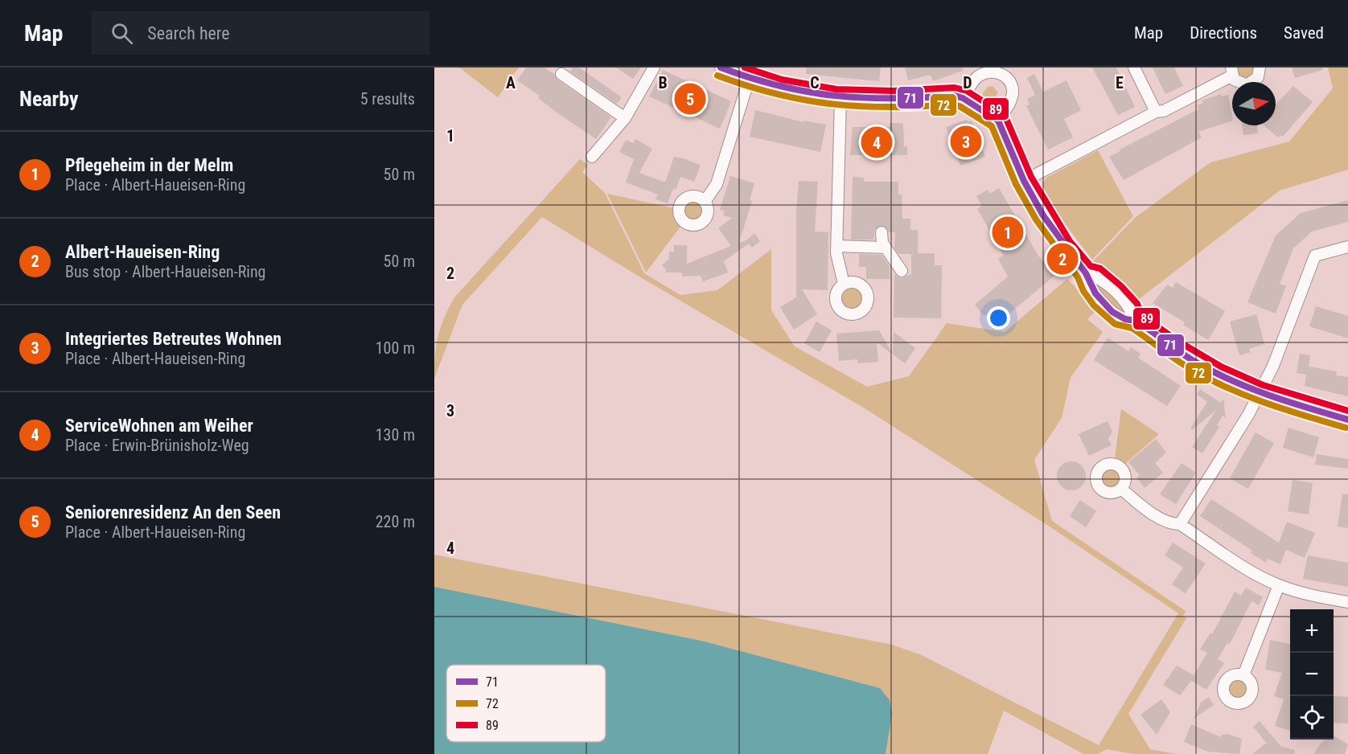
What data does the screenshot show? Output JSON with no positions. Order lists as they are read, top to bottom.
{
  "lines": ["transit line 71", "transit line 89", "transit line 72"],
  "legend": ["71", "72", "89"],
  "north": "right",
  "page": {
    "header": "Map",
    "search": "Search here",
    "nav": ["Map", "Directions", "Saved"],
    "heading": ["Nearby", "5 results"],
    "pins": [
      "5",
      "3",
      "4",
      "1",
      "2"
    ],
    "list": [
      {
        "mark": "1",
        "name": "Pflegeheim in der Melm",
        "note": "Place · Albert-Haueisen-Ring",
        "value": "50 m"
      },
      {
        "mark": "2",
        "name": "Albert-Haueisen-Ring",
        "note": "Bus stop · Albert-Haueisen-Ring",
        "value": "50 m"
      },
      {
        "mark": "3",
        "name": "Integriertes Betreutes Wohnen",
        "note": "Place · Albert-Haueisen-Ring",
        "value": "100 m"
      },
      {
        "mark": "4",
        "name": "ServiceWohnen am Weiher",
        "note": "Place · Erwin-Brünisholz-Weg",
        "value": "130 m"
      },
      {
        "mark": "5",
        "name": "Seniorenresidenz An den Seen",
        "note": "Place · Albert-Haueisen-Ring",
        "value": "220 m"
      }
    ],
    "map_buttons": ["+", "−"]
  },
  "grid": {
    "columns": [
      "A",
      "B",
      "C",
      "D",
      "E"
    ],
    "rows": [
      "1",
      "2",
      "3",
      "4"
    ]
  }
}
